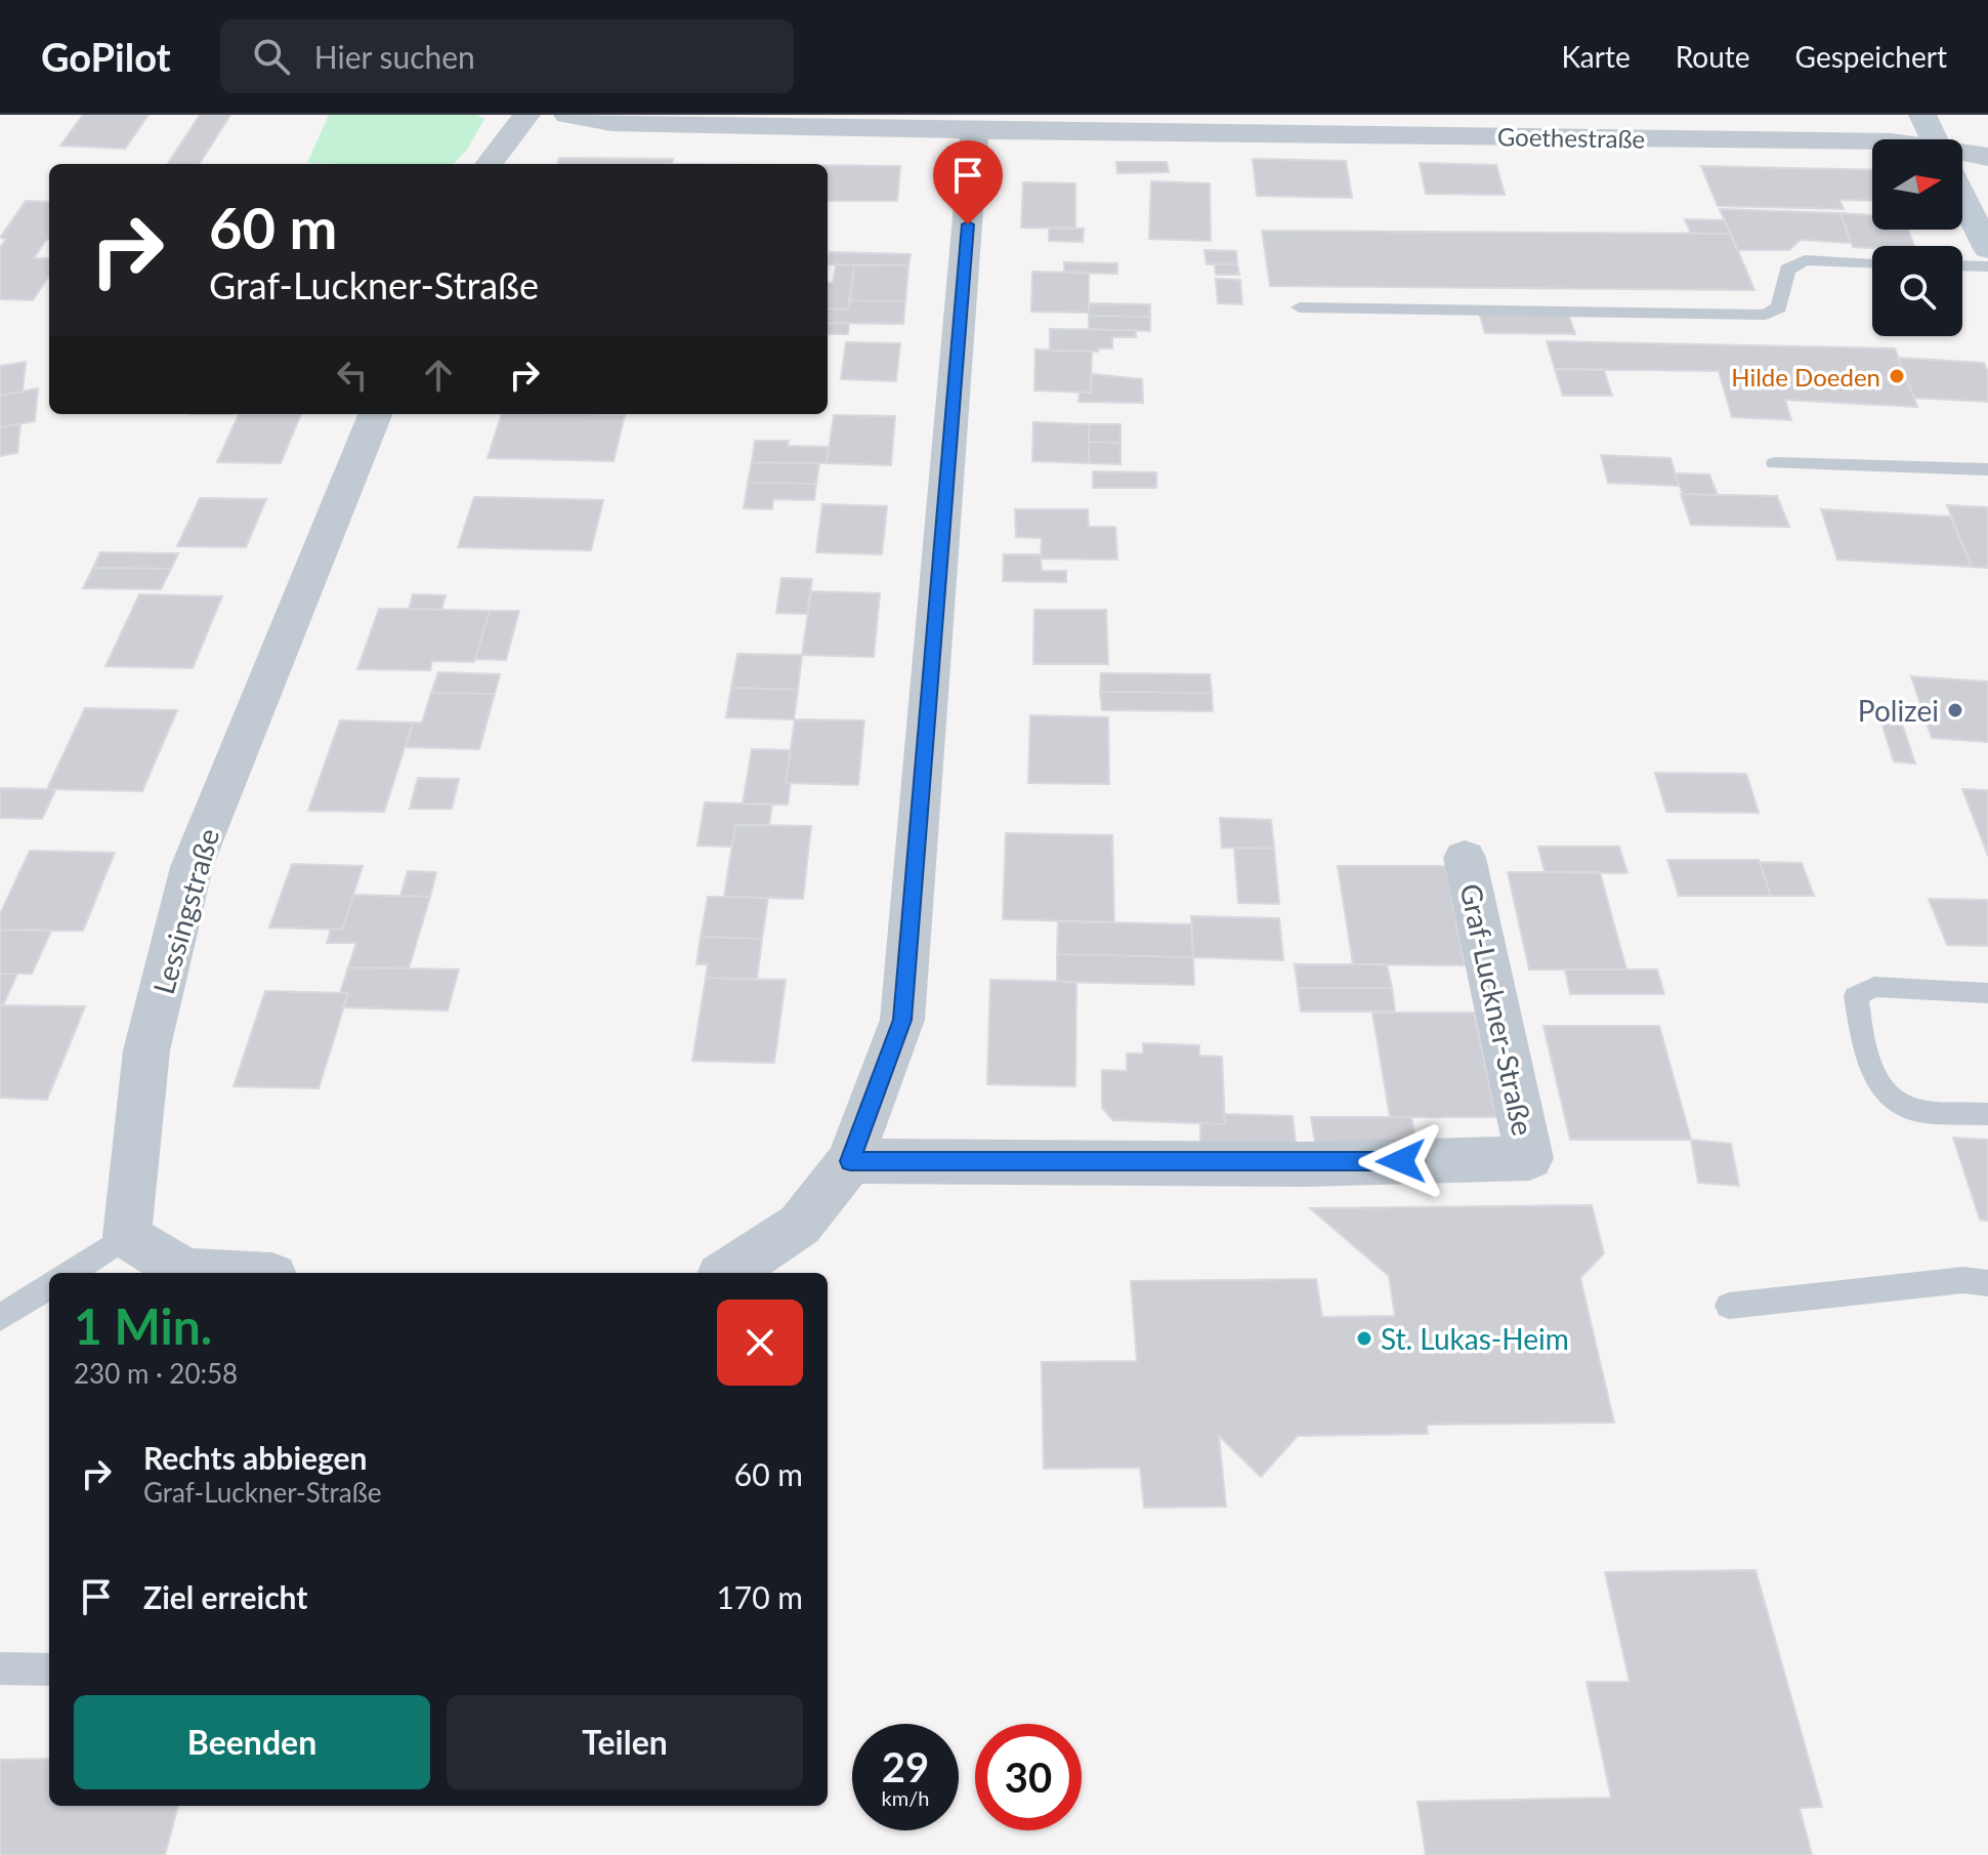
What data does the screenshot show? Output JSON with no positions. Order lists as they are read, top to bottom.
{
  "streets": {
    "street": ["Goethestraße", "Lessingstraße", "Graf-Luckner-Straße"]
  },
  "places": ["Hilde Doeden", "Polizei", "St. Lukas-Heim"],
  "north": "right",
  "page": {
    "header": "GoPilot",
    "search": "Hier suchen",
    "nav": ["Karte", "Route", "Gespeichert"],
    "turn": ["60 m", "Graf-Luckner-Straße"],
    "heading": ["1 Min.", "230 m · 20:58"],
    "list": [
      {
        "name": "Rechts abbiegen",
        "note": "Graf-Luckner-Straße",
        "value": "60 m"
      },
      {
        "name": "Ziel erreicht",
        "value": "170 m"
      }
    ],
    "buttons": ["Beenden", "Teilen"],
    "speed": "29 km/h",
    "limit": "30"
  }
}
